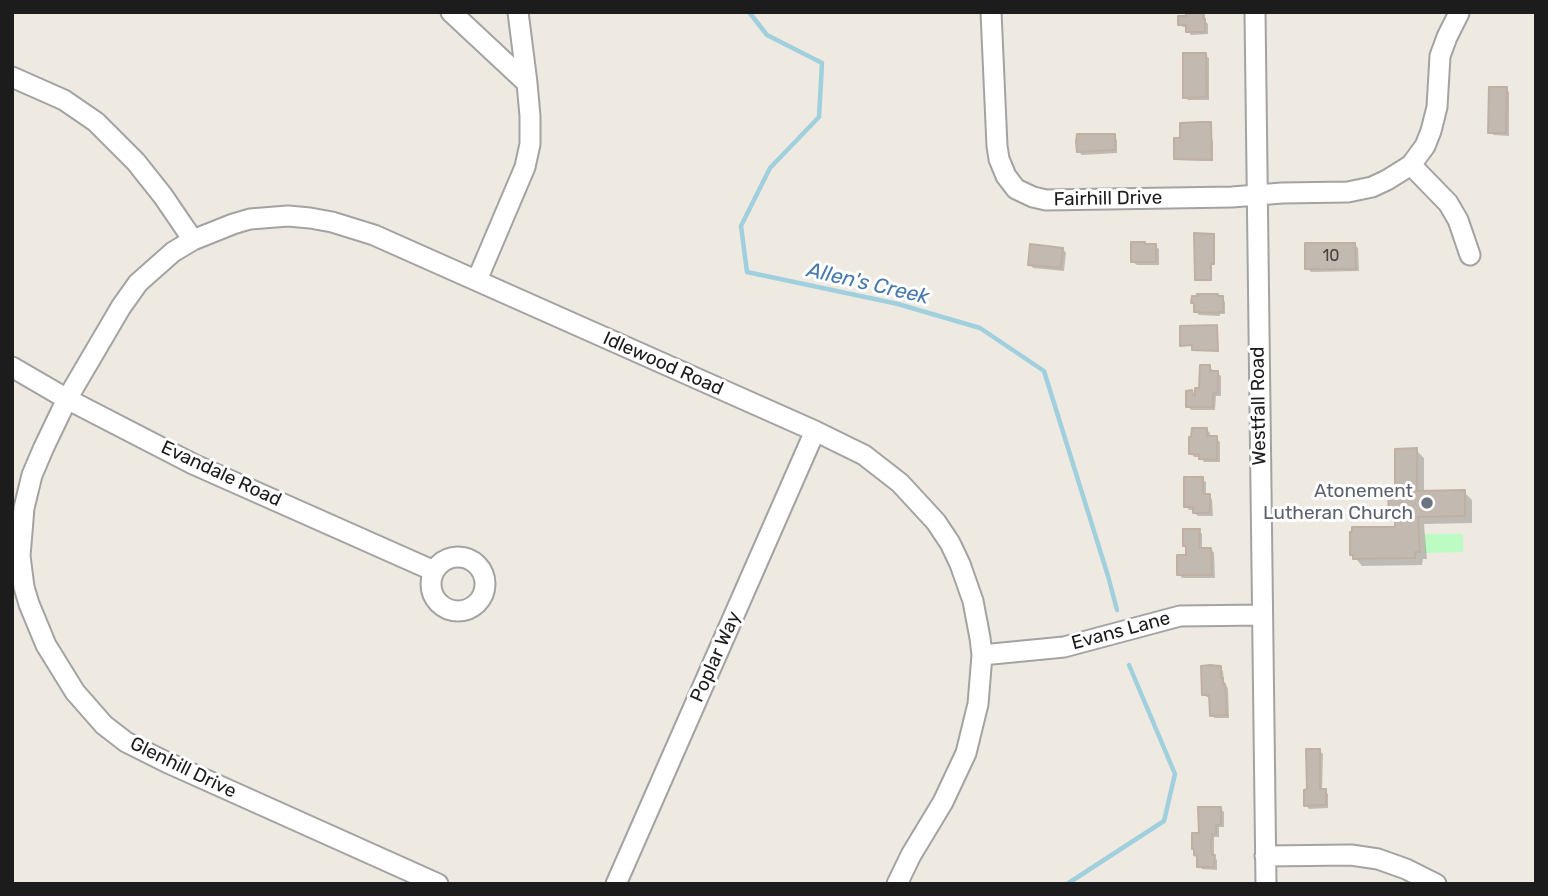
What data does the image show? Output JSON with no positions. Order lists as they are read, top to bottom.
{
  "streets": {
    "street": [
      "Fairhill Drive",
      "Idlewood Road",
      "Westfall Road",
      "Evandale Road",
      "Evans Lane",
      "Poplar Way",
      "Glenhill Drive"
    ]
  },
  "crossings": [
    ["Fairhill Drive", "Westfall Road"],
    ["Idlewood Road", "Evandale Road"],
    ["Idlewood Road", "Evans Lane"],
    ["Idlewood Road", "Poplar Way"],
    ["Idlewood Road", "Glenhill Drive"],
    ["Westfall Road", "Evans Lane"],
    ["Evandale Road", "Glenhill Drive"]
  ],
  "water": ["Allen's Creek"],
  "places": ["Atonement Lutheran Church"],
  "house_numbers": ["10"]
}
